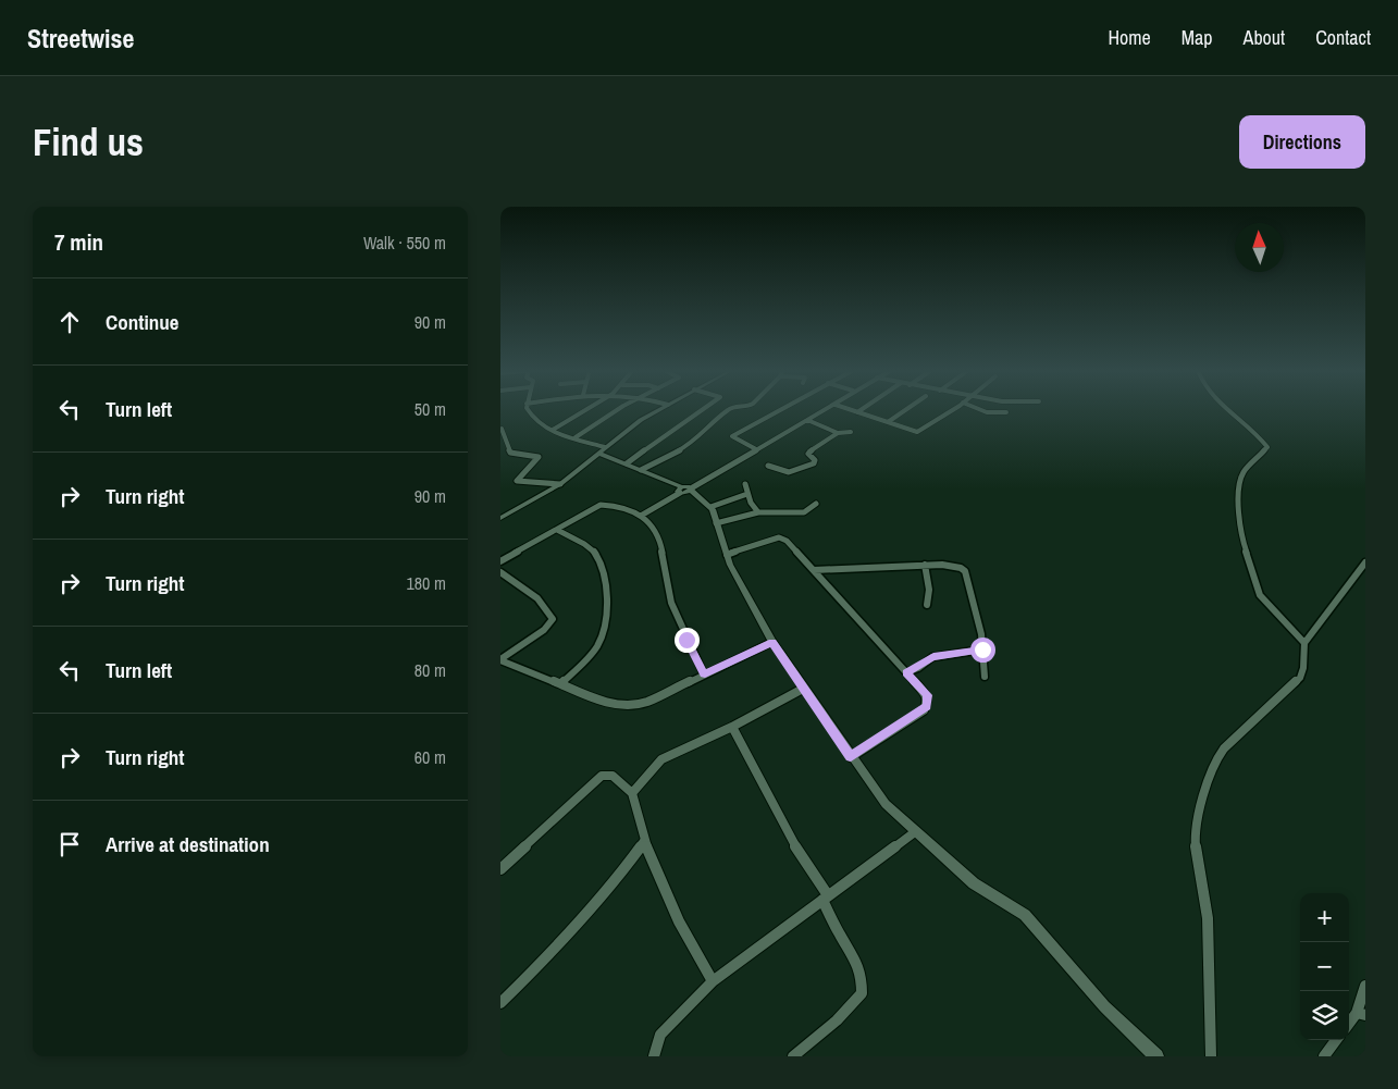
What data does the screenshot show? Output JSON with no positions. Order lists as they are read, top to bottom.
{
  "north": "top",
  "page": {
    "header": "Streetwise",
    "nav": [
      "Home",
      "Map",
      "About",
      "Contact"
    ],
    "buttons": "Directions",
    "title": "Find us",
    "heading": ["7 min", "Walk · 550 m"],
    "list": [
      ["Continue", "90 m"],
      ["Turn left", "50 m"],
      ["Turn right", "90 m"],
      ["Turn right", "180 m"],
      ["Turn left", "80 m"],
      ["Turn right", "60 m"],
      "Arrive at destination"
    ],
    "map_buttons": ["+", "−"]
  }
}
